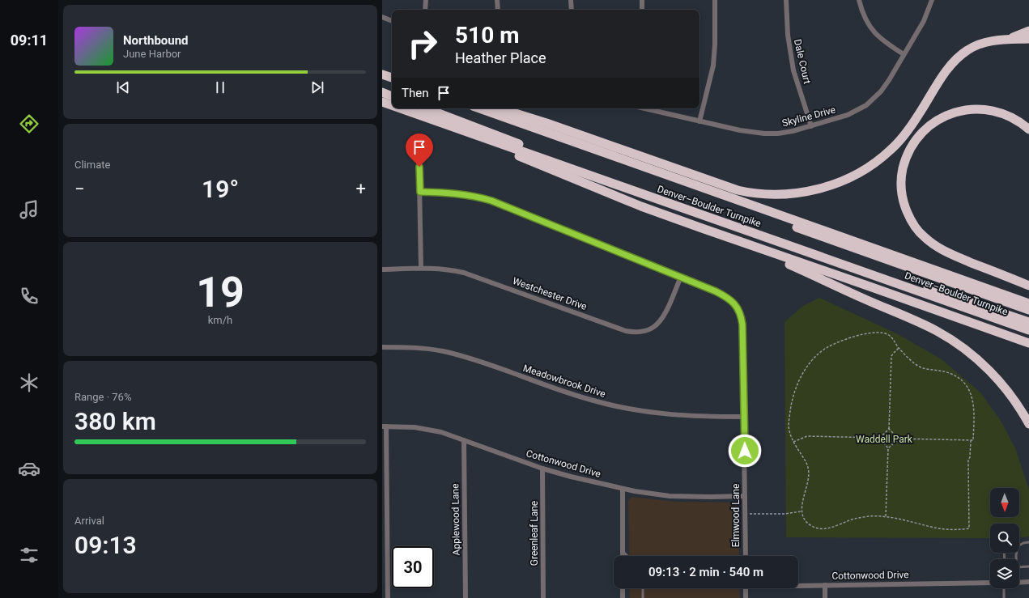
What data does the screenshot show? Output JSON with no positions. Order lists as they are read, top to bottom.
{
  "streets": {
    "highway": ["Denver–Boulder Turnpike"],
    "street": [
      "Dale Court",
      "Skyline Drive",
      "Westchester Drive",
      "Meadowbrook Drive",
      "Cottonwood Drive",
      "Elmwood Lane",
      "Applewood Lane",
      "Greenleaf Lane"
    ]
  },
  "crossings": [
    ["Dale Court", "Skyline Drive"],
    ["Westchester Drive", "Elmwood Lane"],
    ["Meadowbrook Drive", "Elmwood Lane"],
    ["Cottonwood Drive", "Elmwood Lane"],
    ["Cottonwood Drive", "Applewood Lane"],
    ["Cottonwood Drive", "Greenleaf Lane"]
  ],
  "parks": ["Waddell Park"],
  "north": "bottom",
  "page": {
    "tabs": "09:11",
    "turn": ["510 m", "Heather Place"],
    "song": ["Northbound", "June Harbor"],
    "then": "Then",
    "tile": [
      "Climate",
      ["19", "km/h"],
      ["Range · 76%", "380 km"],
      ["Arrival", "09:13"]
    ],
    "heat": ["−", "19°", "+"],
    "limit": "30",
    "trip": "09:13 · 2 min · 540 m"
  }
}
